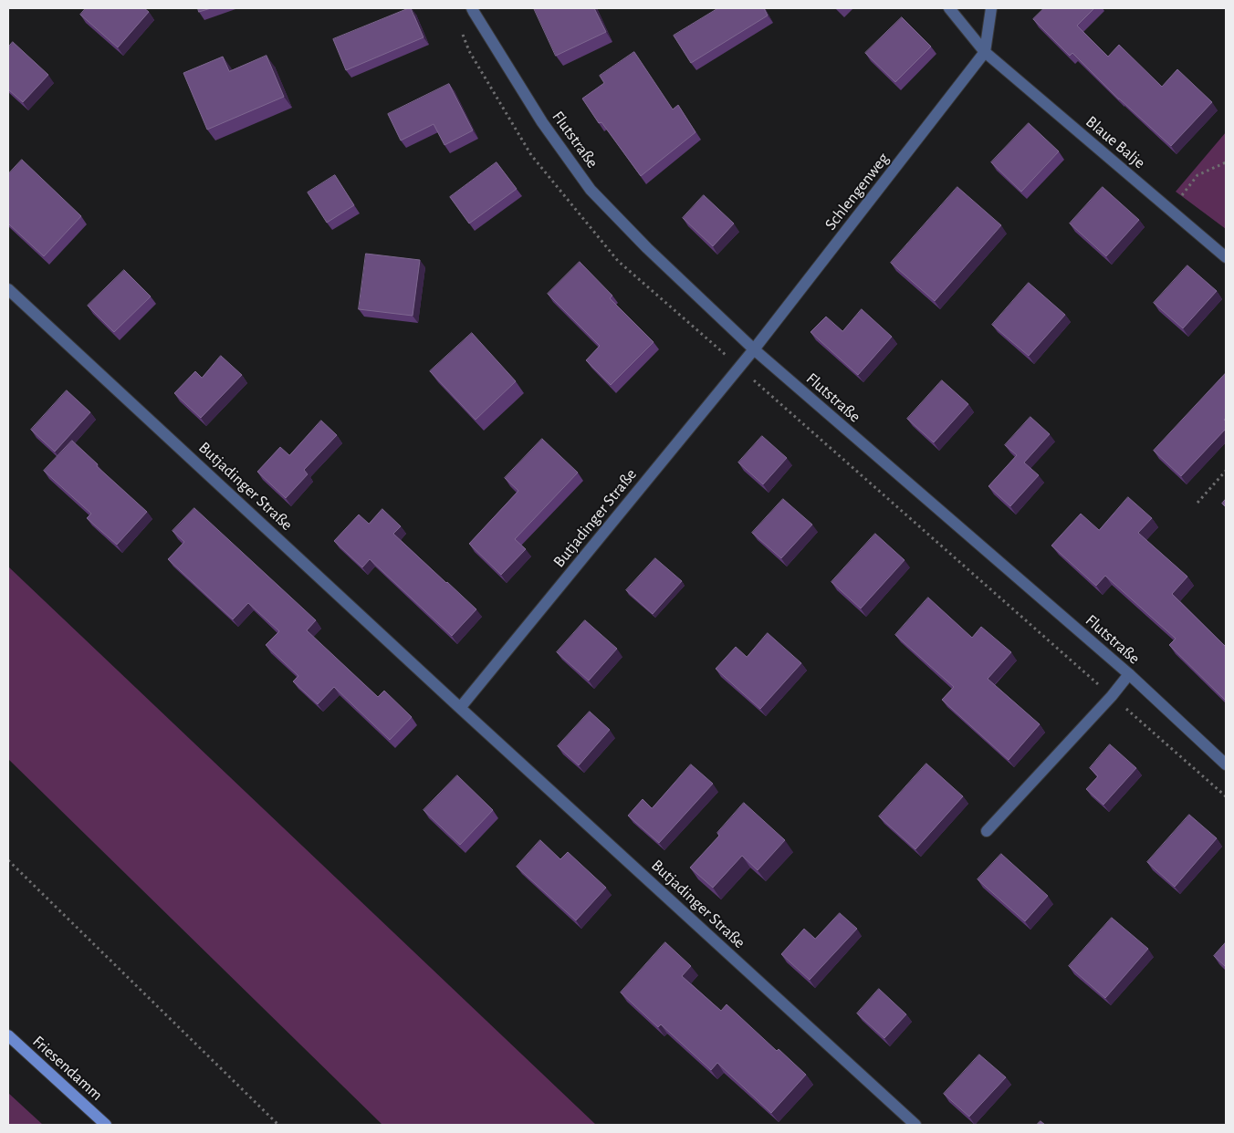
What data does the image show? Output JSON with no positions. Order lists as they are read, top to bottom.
{
  "streets": {
    "main road": ["Friesendamm"],
    "street": [
      "Flutstraße",
      "Blaue Balje",
      "Schlengenweg",
      "Butjadinger Straße"
    ]
  },
  "crossings": [
    ["Flutstraße", "Schlengenweg"],
    ["Flutstraße", "Butjadinger Straße"],
    ["Blaue Balje", "Schlengenweg"],
    ["Schlengenweg", "Butjadinger Straße"]
  ]
}
